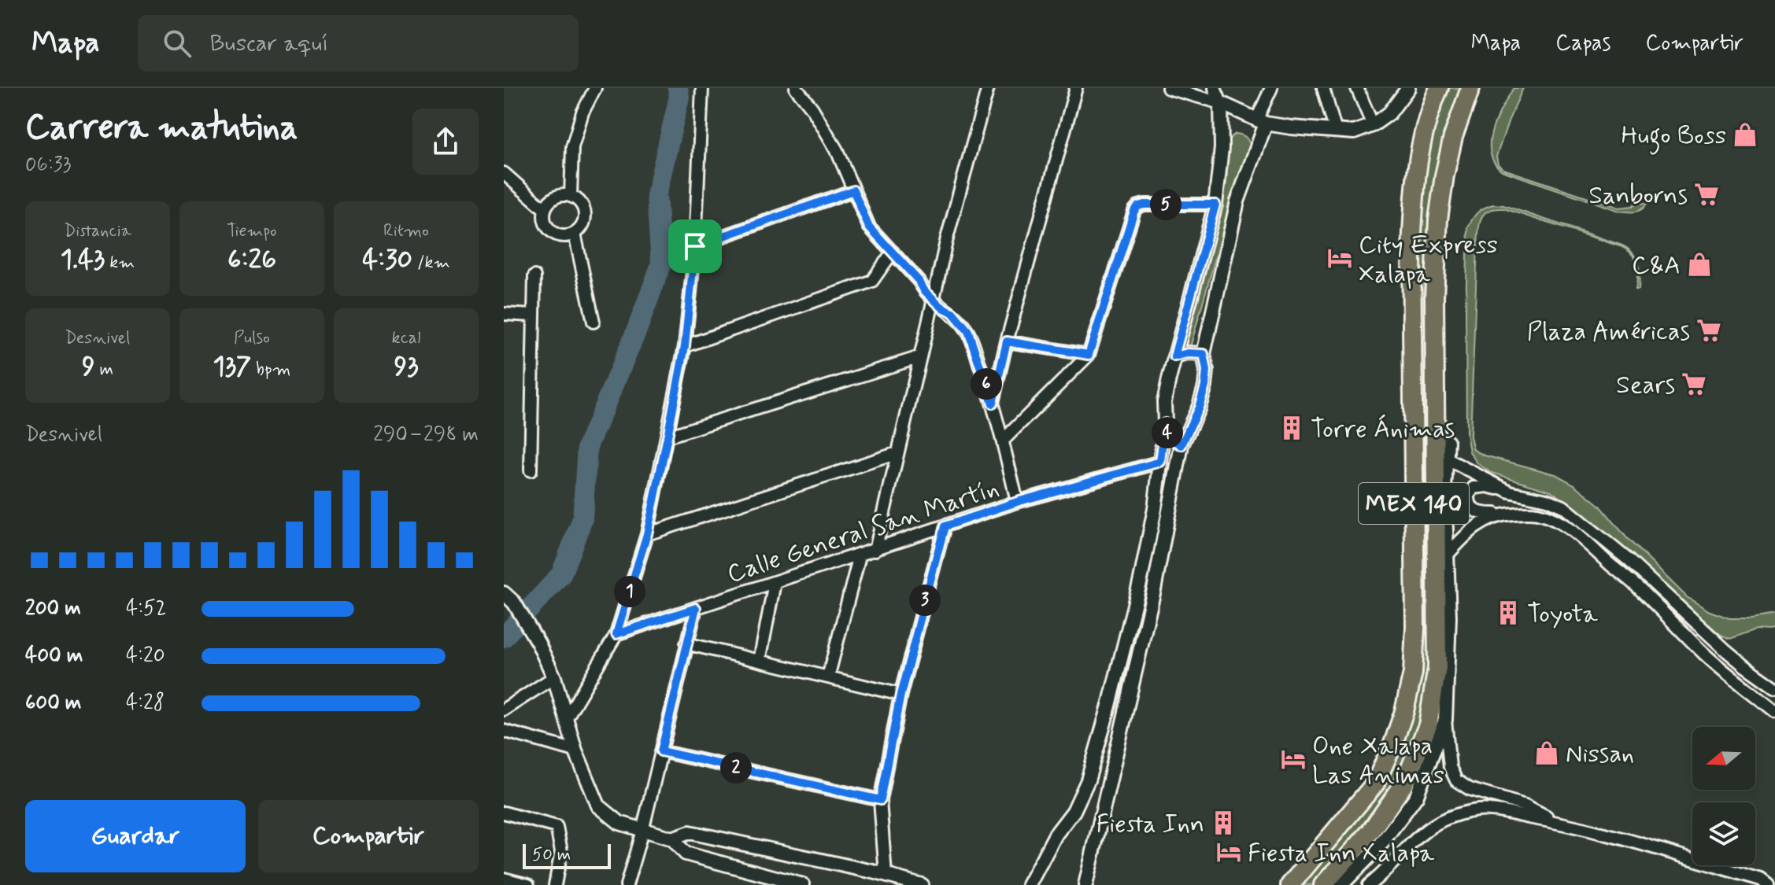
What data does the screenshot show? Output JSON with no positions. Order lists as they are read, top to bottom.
{
  "streets": {
    "highway": ["MEX 140"],
    "street": ["Calle General San Martín"]
  },
  "places": {
    "shop": ["Hugo Boss", "C&A", "Nissan"],
    "supermarket": ["Sanborns", "Plaza Américas", "Sears"],
    "hotel": ["City Express Xalapa", "One Xalapa Las Animas", "Fiesta Inn Xalapa"],
    "building": ["Torre Ánimas", "Toyota", "Fiesta Inn"]
  },
  "scale_bar": "50 m",
  "north": "left",
  "page": {
    "header": "Mapa",
    "search": "Buscar aquí",
    "nav": ["Mapa", "Capas", "Compartir"],
    "heading": ["Carrera matutina", "06:33"],
    "pins": [
      "5",
      "6",
      "4",
      "1",
      "3",
      "2"
    ],
    "stats": [
      ["Distancia", "1.43 km"],
      ["Tiempo", "6:26"],
      ["Ritmo", "4:30 /km"],
      ["Desnivel", "9 m"],
      ["Pulso", "137 bpm"],
      ["kcal", "93"]
    ],
    "chart": ["Desnivel", "290–298 m"],
    "list": [
      {
        "name": "200 m",
        "note": "4:52"
      },
      {
        "name": "400 m",
        "note": "4:20"
      },
      {
        "name": "600 m",
        "note": "4:28"
      }
    ],
    "buttons": ["Guardar", "Compartir"],
    "scale": "50 m"
  }
}
